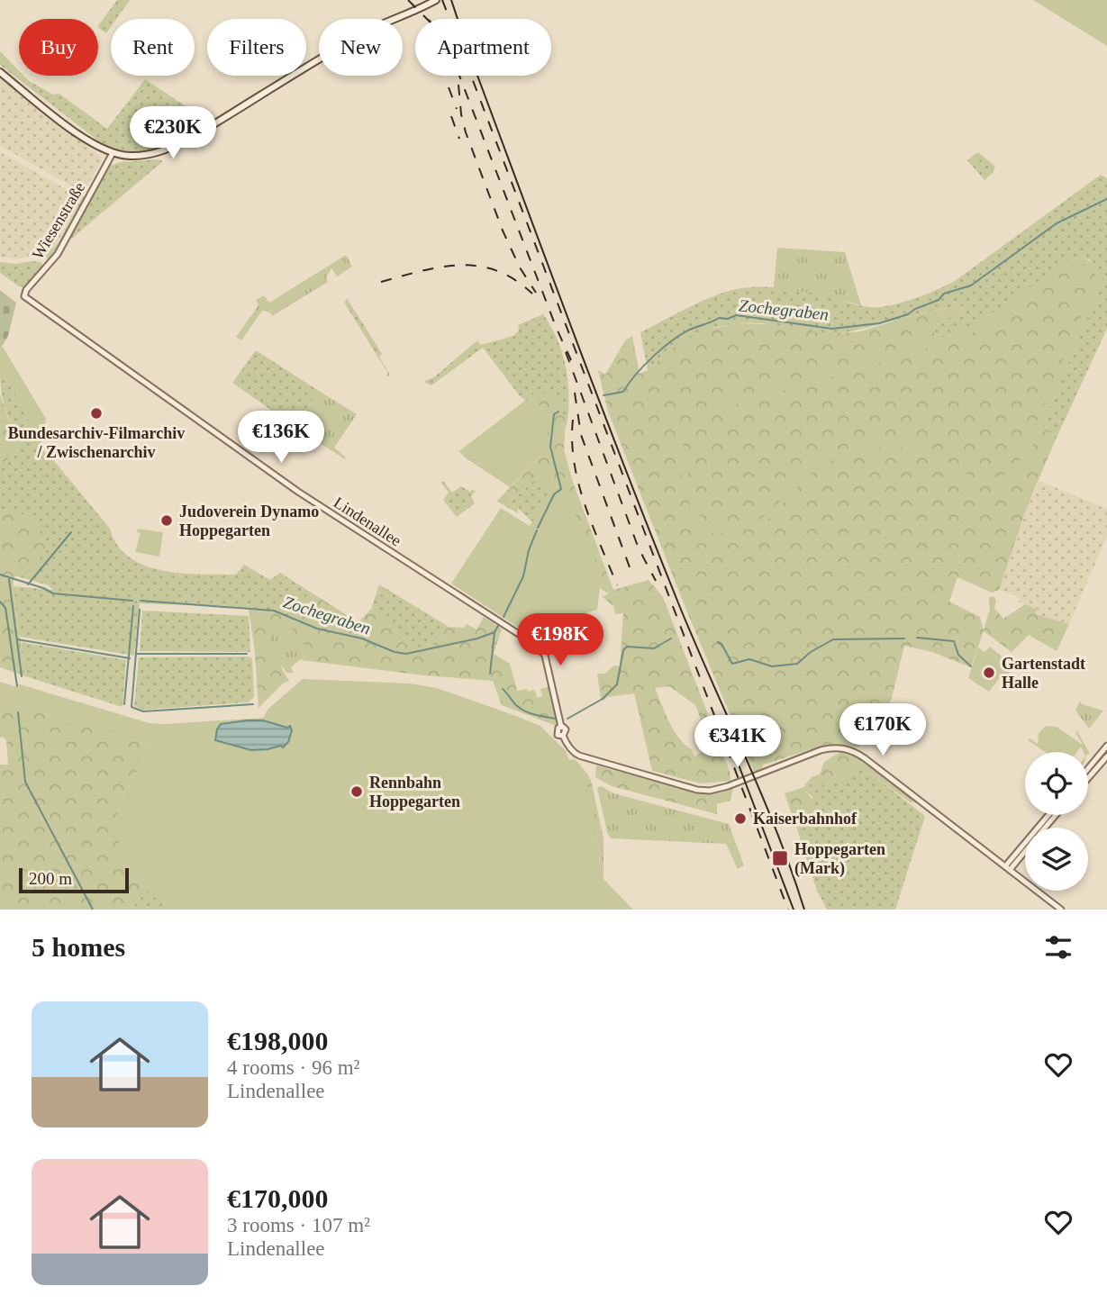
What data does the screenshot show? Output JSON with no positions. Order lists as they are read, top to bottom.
{
  "streets": {
    "street": ["Wiesenstraße", "Lindenallee"]
  },
  "crossings": [
    ["Wiesenstraße", "Lindenallee"]
  ],
  "water": ["Zochegraben"],
  "places": {
    "other": [
      "Bundesarchiv-Filmarchiv / Zwischenarchiv",
      "Judoverein Dynamo Hoppegarten",
      "Gartenstadt Halle",
      "Rennbahn Hoppegarten",
      "Kaiserbahnhof"
    ],
    "transit": ["Hoppegarten (Mark)"]
  },
  "scale_bar": "200 m",
  "page": {
    "chip": [
      "Buy",
      "Rent",
      "Filters",
      "New",
      "Apartment"
    ],
    "price": [
      "€230K",
      "€136K",
      "€198K",
      "€170K",
      "€341K"
    ],
    "scale": "200 m",
    "heading": "5 homes",
    "list": [
      {
        "name": "€198,000",
        "note": "4 rooms · 96 m² · Lindenallee"
      },
      {
        "name": "€170,000",
        "note": "3 rooms · 107 m² · Lindenallee"
      }
    ]
  }
}
